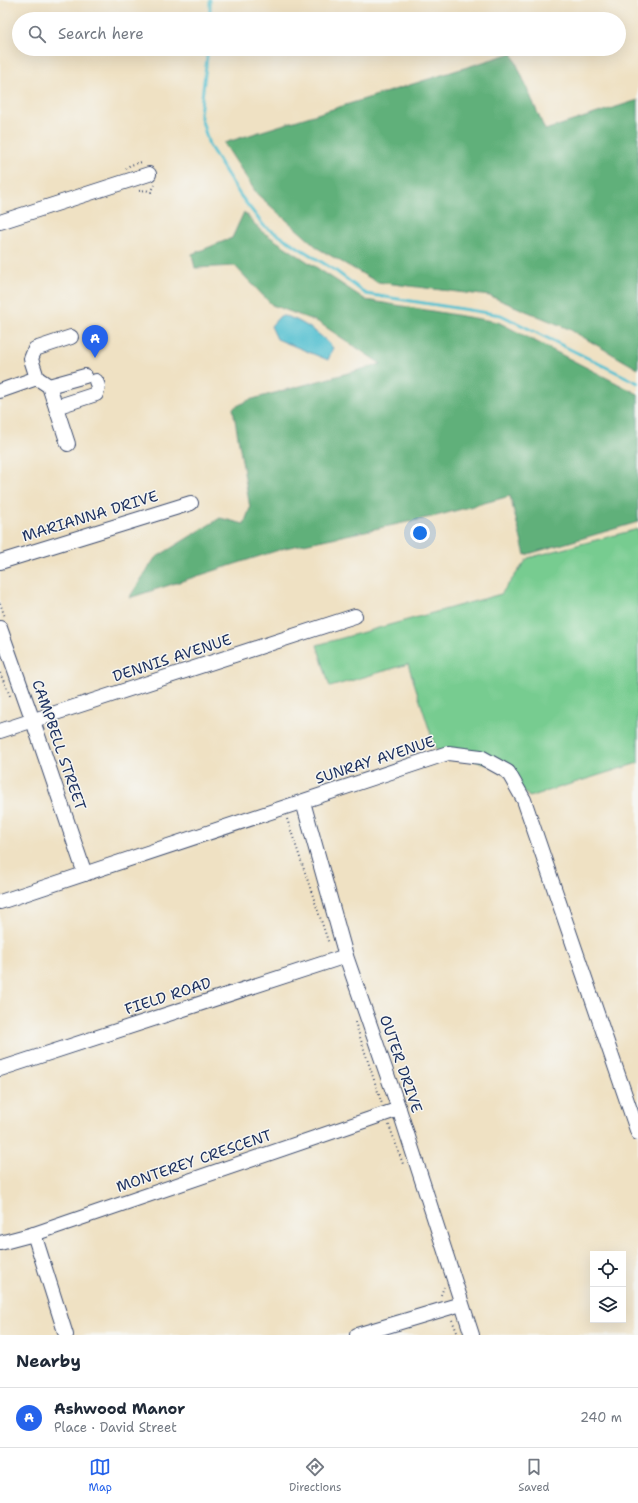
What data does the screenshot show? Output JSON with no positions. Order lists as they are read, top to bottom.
{
  "streets": {
    "street": [
      "MARIANNA DRIVE",
      "DENNIS AVENUE",
      "CAMPBELL STREET",
      "SUNRAY AVENUE",
      "FIELD ROAD",
      "OUTER DRIVE",
      "MONTEREY CRESCENT"
    ]
  },
  "crossings": [
    ["DENNIS AVENUE", "CAMPBELL STREET"],
    ["CAMPBELL STREET", "SUNRAY AVENUE"],
    ["SUNRAY AVENUE", "OUTER DRIVE"],
    ["FIELD ROAD", "OUTER DRIVE"],
    ["OUTER DRIVE", "MONTEREY CRESCENT"]
  ],
  "page": {
    "search": "Search here",
    "pins": "A",
    "heading": "Nearby",
    "list": [
      {
        "mark": "A",
        "name": "Ashwood Manor",
        "note": "Place · David Street",
        "value": "240 m"
      }
    ],
    "nav": ["Map", "Directions", "Saved"]
  }
}
